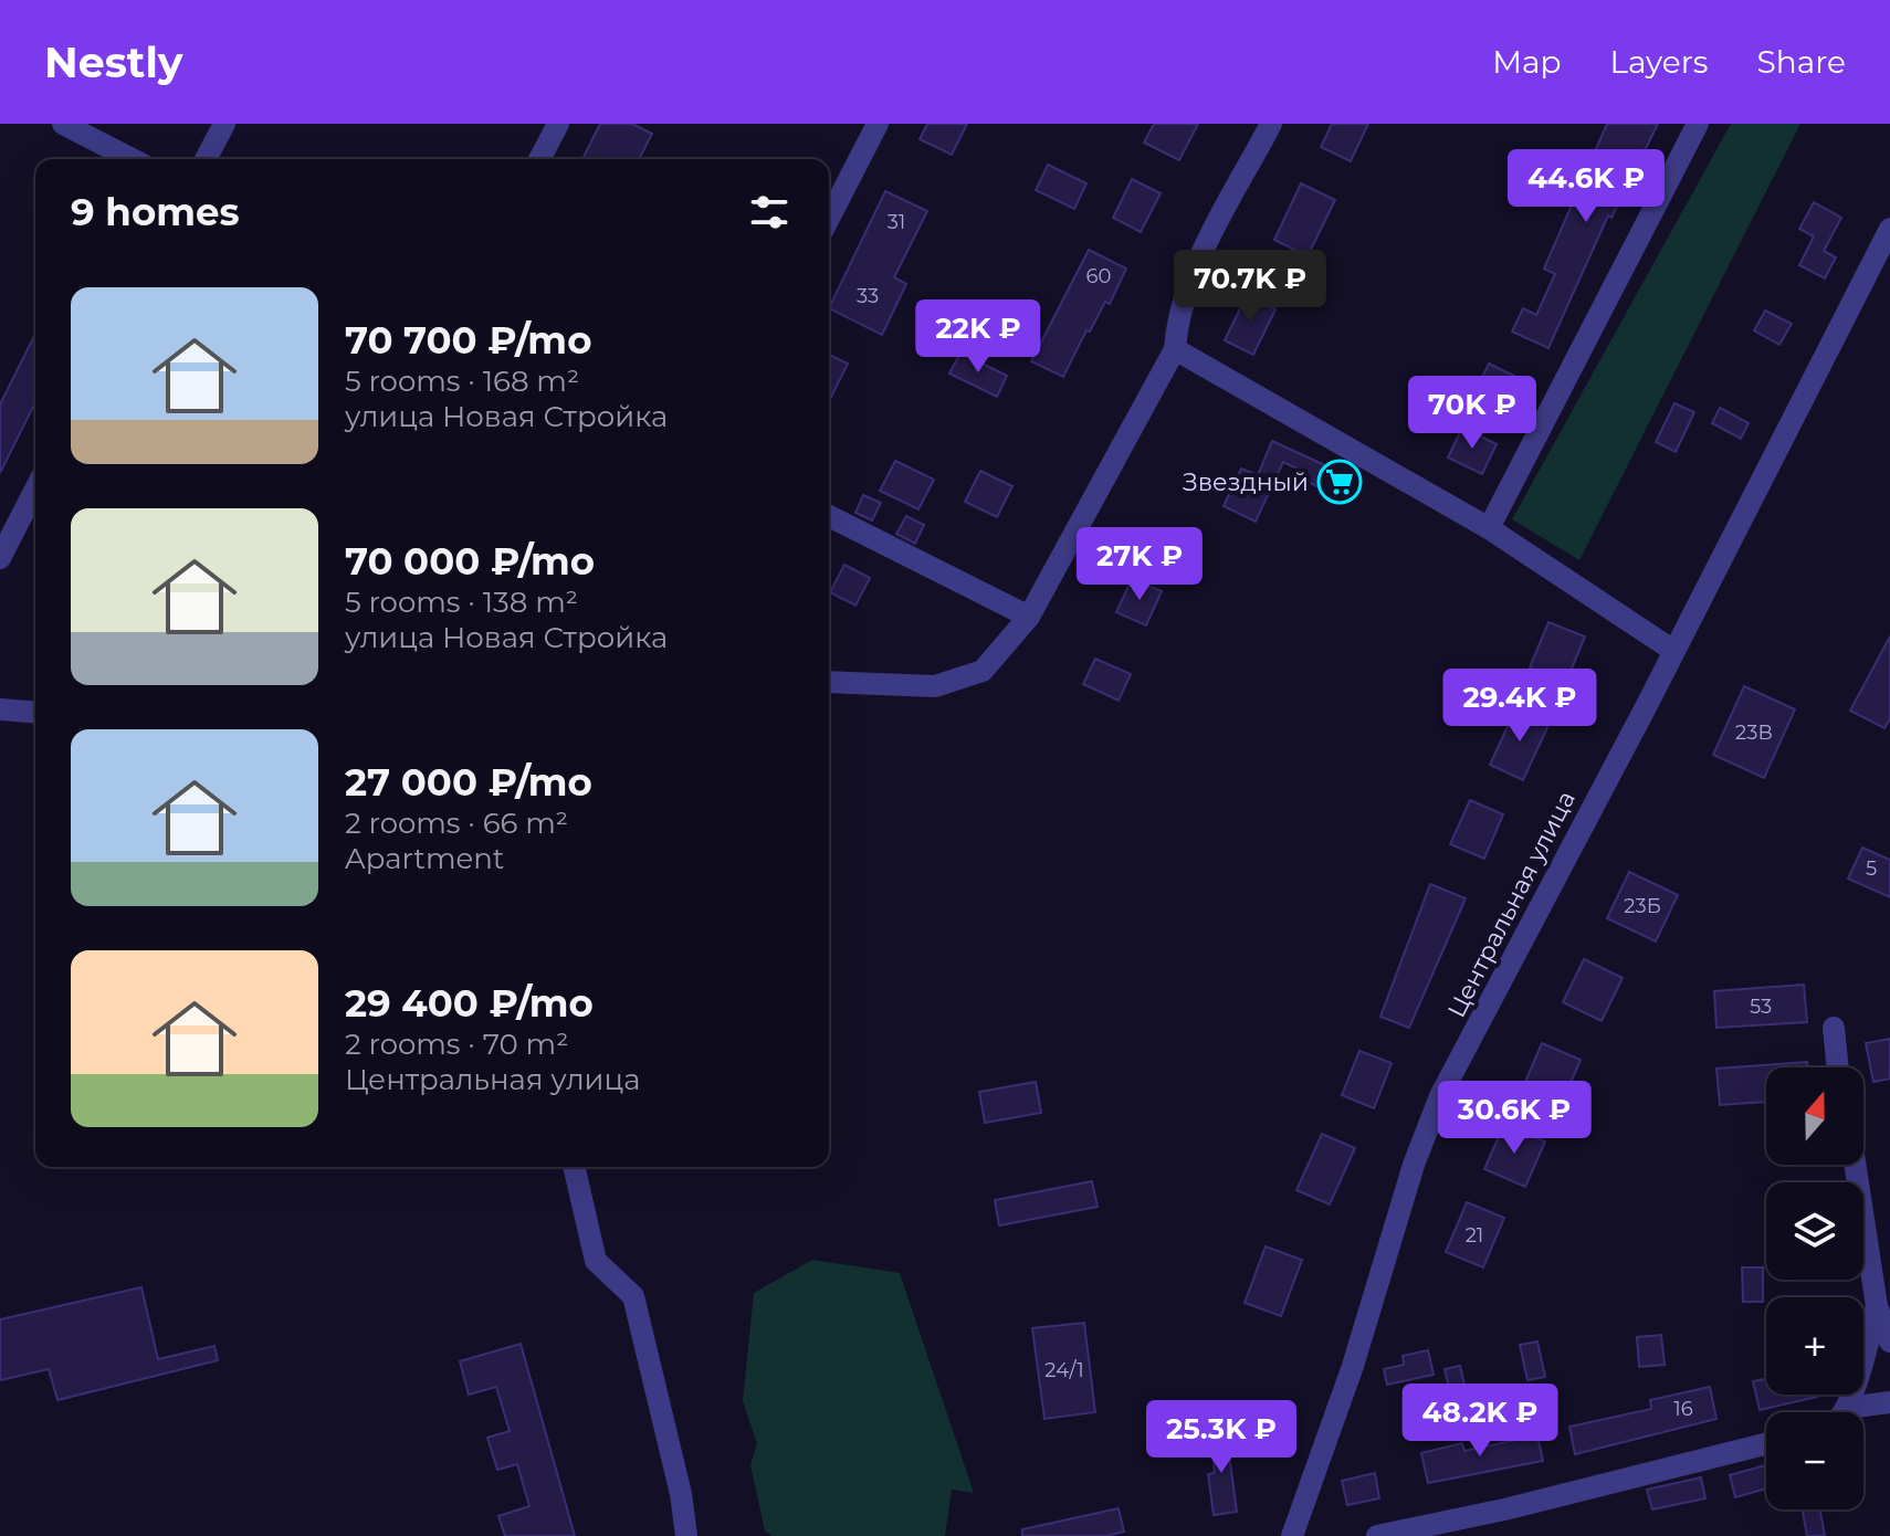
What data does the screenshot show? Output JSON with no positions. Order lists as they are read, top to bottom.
{
  "streets": {
    "street": ["Центральная улица"]
  },
  "places": {
    "supermarket": ["Звездный"]
  },
  "house_numbers": [
    "31",
    "60",
    "33",
    "23В",
    "5",
    "23Б",
    "53",
    "21",
    "24/1",
    "16"
  ],
  "north": "top",
  "page": {
    "header": "Nestly",
    "nav": ["Map", "Layers", "Share"],
    "price": [
      "44.6K ₽",
      "70.7K ₽",
      "22K ₽",
      "70K ₽",
      "27K ₽",
      "29.4K ₽",
      "30.6K ₽",
      "48.2K ₽",
      "25.3K ₽"
    ],
    "heading": "9 homes",
    "list": [
      {
        "name": "70 700 ₽/mo",
        "note": "5 rooms · 168 m² · улица Новая Стройка"
      },
      {
        "name": "70 000 ₽/mo",
        "note": "5 rooms · 138 m² · улица Новая Стройка"
      },
      {
        "name": "27 000 ₽/mo",
        "note": "2 rooms · 66 m² · Apartment"
      },
      {
        "name": "29 400 ₽/mo",
        "note": "2 rooms · 70 m² · Центральная улица"
      }
    ],
    "map_buttons": ["+", "−"]
  }
}
